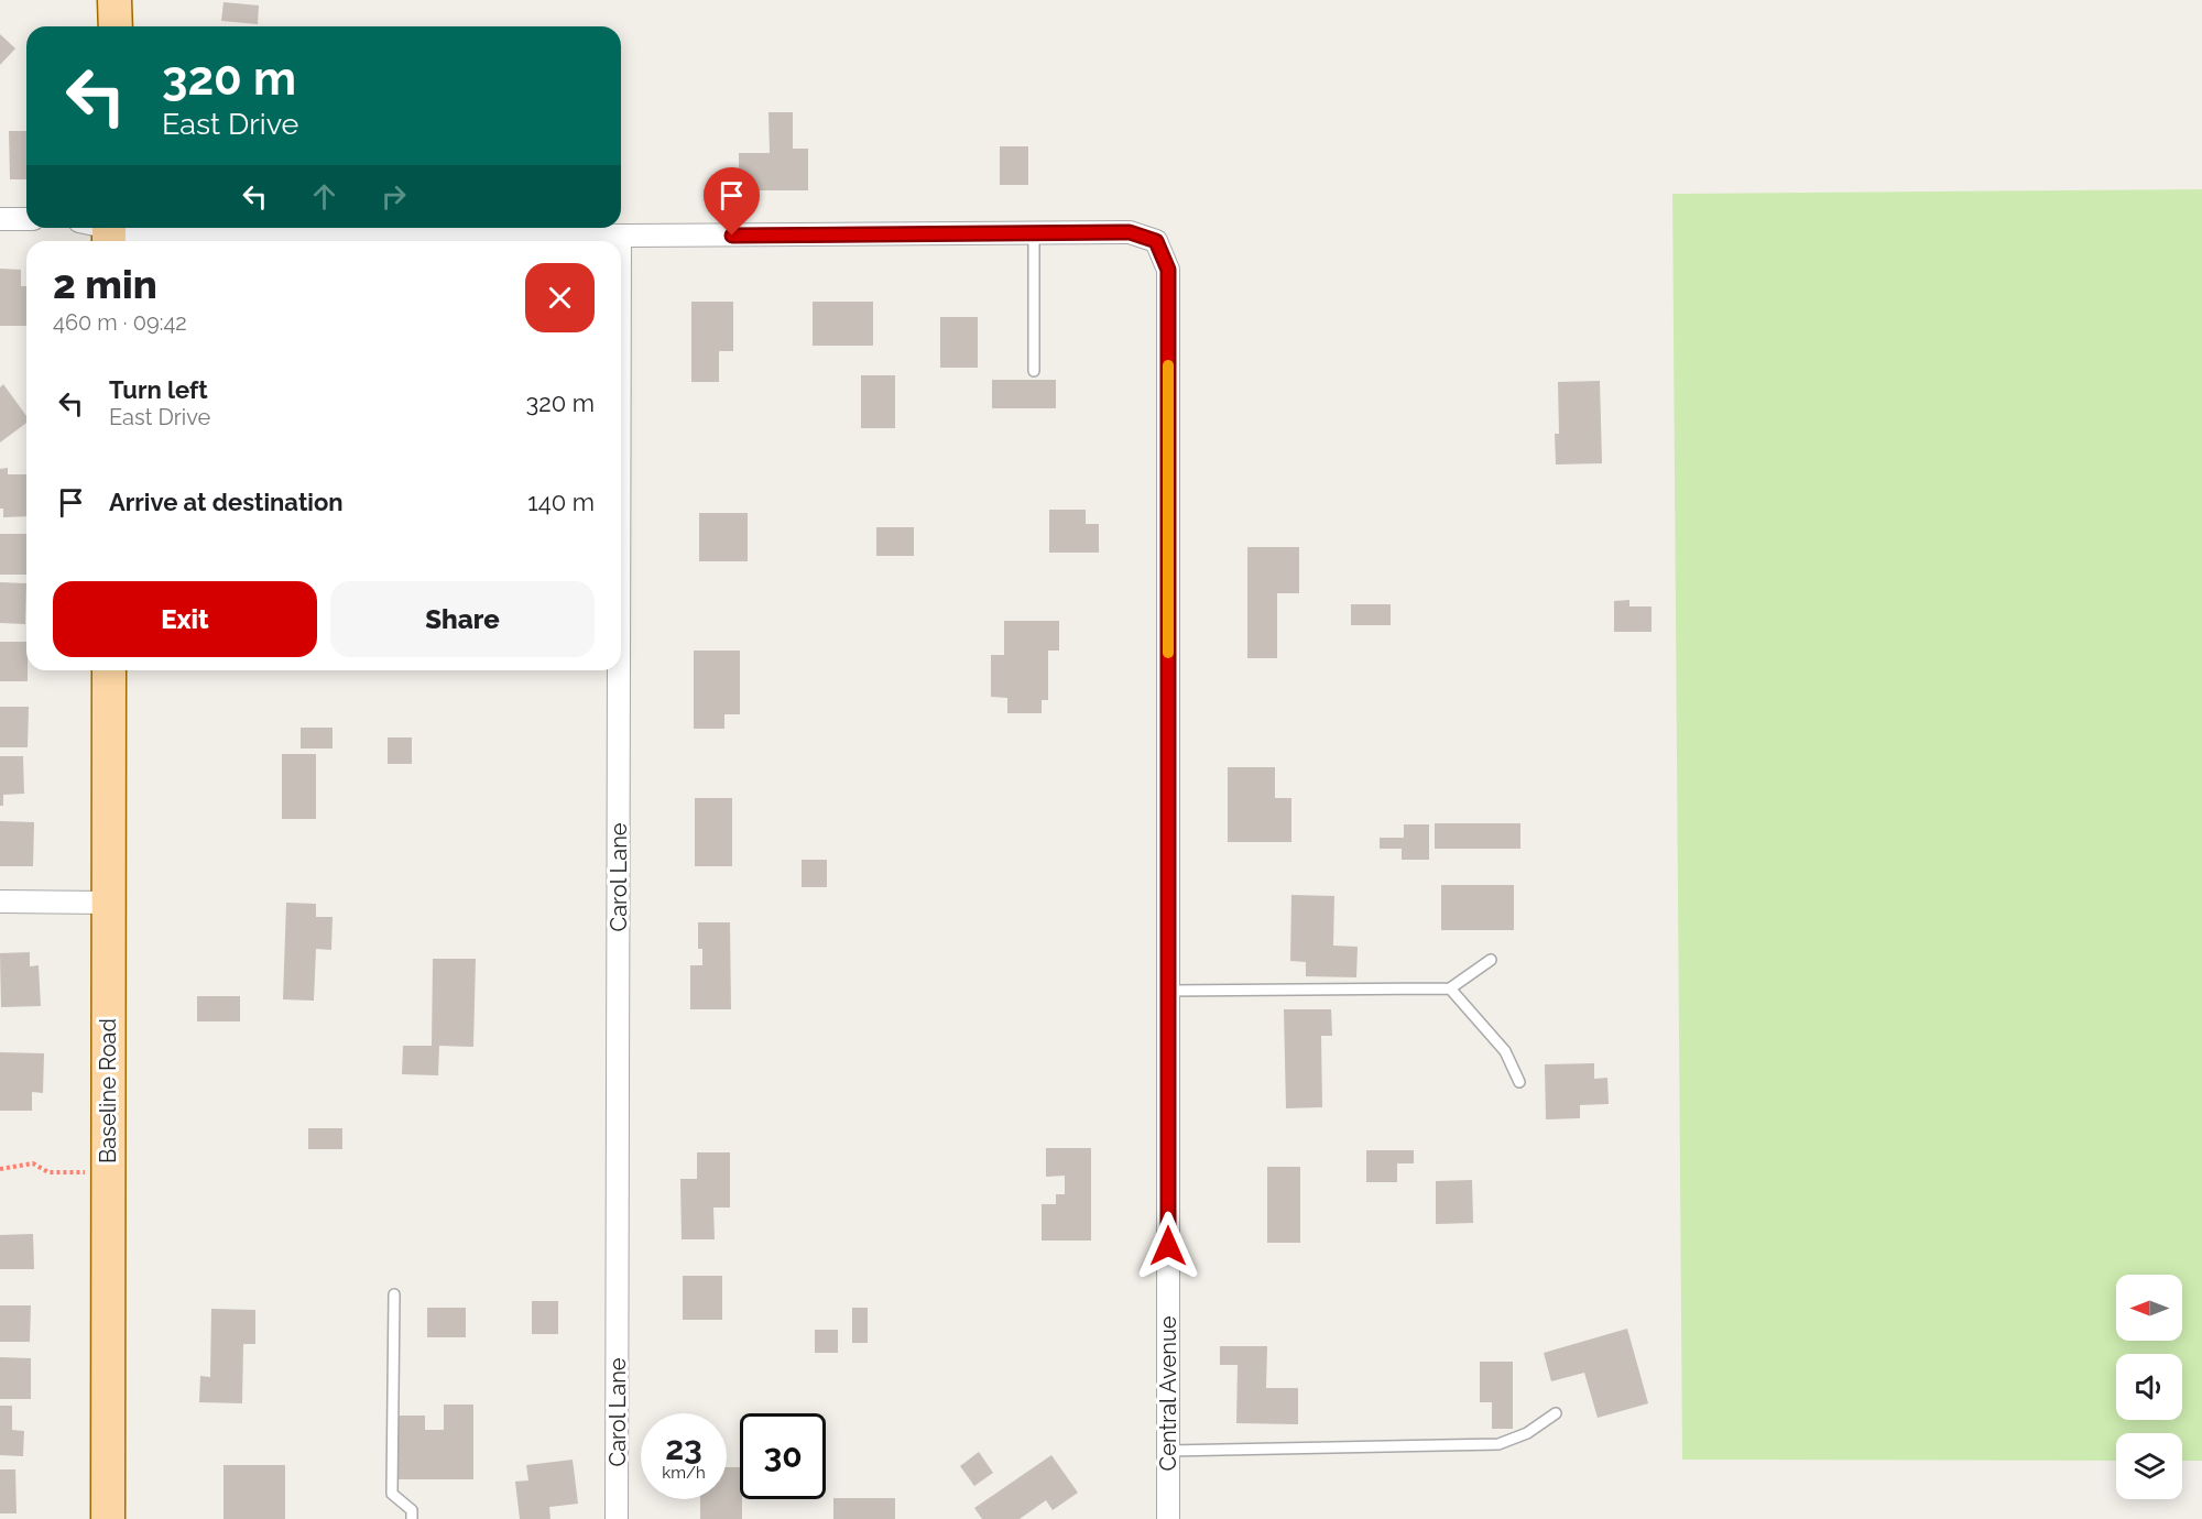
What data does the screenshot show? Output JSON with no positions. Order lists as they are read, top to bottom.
{
  "streets": {
    "main road": ["Baseline Road"],
    "street": ["Carol Lane", "Central Avenue"]
  },
  "north": "left",
  "page": {
    "turn": ["320 m", "East Drive"],
    "heading": ["2 min", "460 m · 09:42"],
    "list": [
      {
        "name": "Turn left",
        "note": "East Drive",
        "value": "320 m"
      },
      {
        "name": "Arrive at destination",
        "value": "140 m"
      }
    ],
    "buttons": ["Exit", "Share"],
    "speed": "23 km/h",
    "limit": "30"
  }
}
